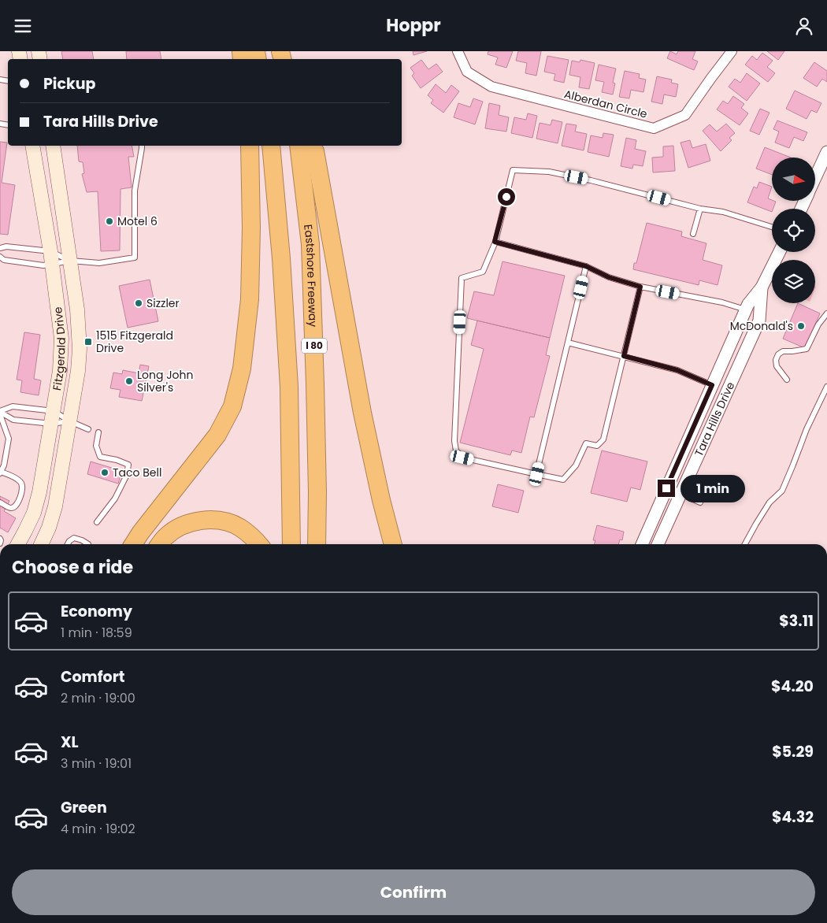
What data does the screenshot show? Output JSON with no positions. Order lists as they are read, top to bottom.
{
  "streets": {
    "highway": ["Eastshore Freeway", "I 80"],
    "main road": ["Fitzgerald Drive"],
    "street": ["Alberdan Circle", "Tara Hills Drive"]
  },
  "places": {
    "other": [
      "Motel 6",
      "Sizzler",
      "McDonald's",
      "Long John Silver's",
      "Taco Bell"
    ],
    "transit": ["1515 Fitzgerald Drive"]
  },
  "north": "right",
  "page": {
    "header": "Hoppr",
    "banner": ["Pickup", "Tara Hills Drive"],
    "bubble": "1 min",
    "heading": "Choose a ride",
    "list": [
      {
        "name": "Economy",
        "note": "1 min · 18:59",
        "value": "$3.11"
      },
      {
        "name": "Comfort",
        "note": "2 min · 19:00",
        "value": "$4.20"
      },
      {
        "name": "XL",
        "note": "3 min · 19:01",
        "value": "$5.29"
      },
      {
        "name": "Green",
        "note": "4 min · 19:02",
        "value": "$4.32"
      }
    ],
    "buttons": "Confirm"
  }
}
